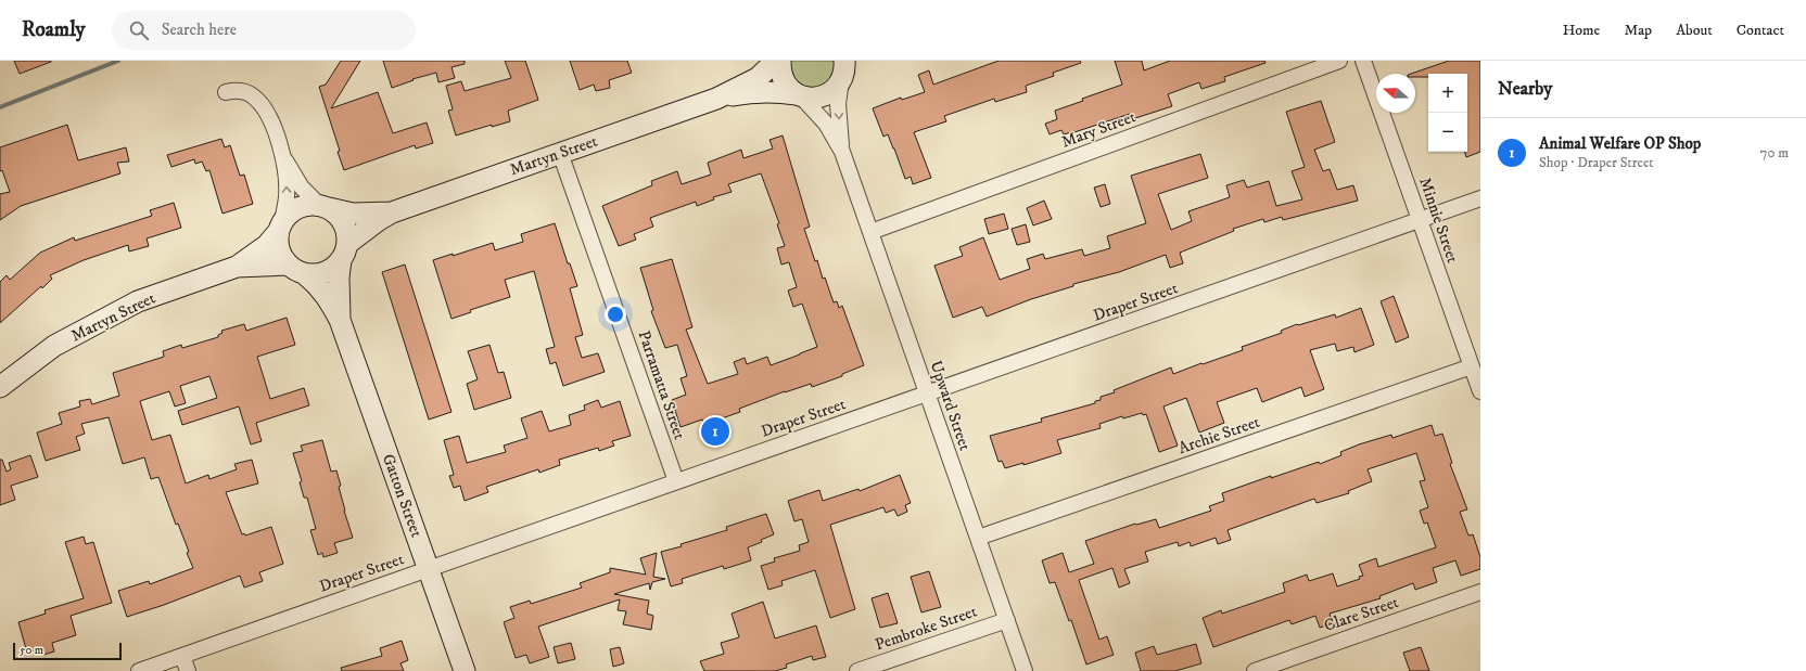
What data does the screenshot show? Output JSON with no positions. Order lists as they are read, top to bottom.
{
  "streets": {
    "street": [
      "Mary Street",
      "Martyn Street",
      "Minnie Street",
      "Draper Street",
      "Parramatta Street",
      "Upward Street",
      "Archie Street",
      "Gatton Street",
      "Clare Street",
      "Pembroke Street"
    ]
  },
  "crossings": [
    ["Mary Street", "Upward Street"],
    ["Martyn Street", "Parramatta Street"],
    ["Martyn Street", "Upward Street"],
    ["Martyn Street", "Gatton Street"],
    ["Minnie Street", "Draper Street"],
    ["Minnie Street", "Archie Street"],
    ["Draper Street", "Parramatta Street"],
    ["Draper Street", "Upward Street"],
    ["Draper Street", "Gatton Street"],
    ["Upward Street", "Archie Street"],
    ["Upward Street", "Pembroke Street"]
  ],
  "scale_bar": "50 m",
  "north": "left",
  "page": {
    "header": "Roamly",
    "search": "Search here",
    "nav": [
      "Home",
      "Map",
      "About",
      "Contact"
    ],
    "heading": "Nearby",
    "map_buttons": ["+", "−"],
    "list": [
      {
        "mark": "1",
        "name": "Animal Welfare OP Shop",
        "note": "Shop · Draper Street",
        "value": "70 m"
      }
    ],
    "pins": "1",
    "scale": "50 m"
  }
}
